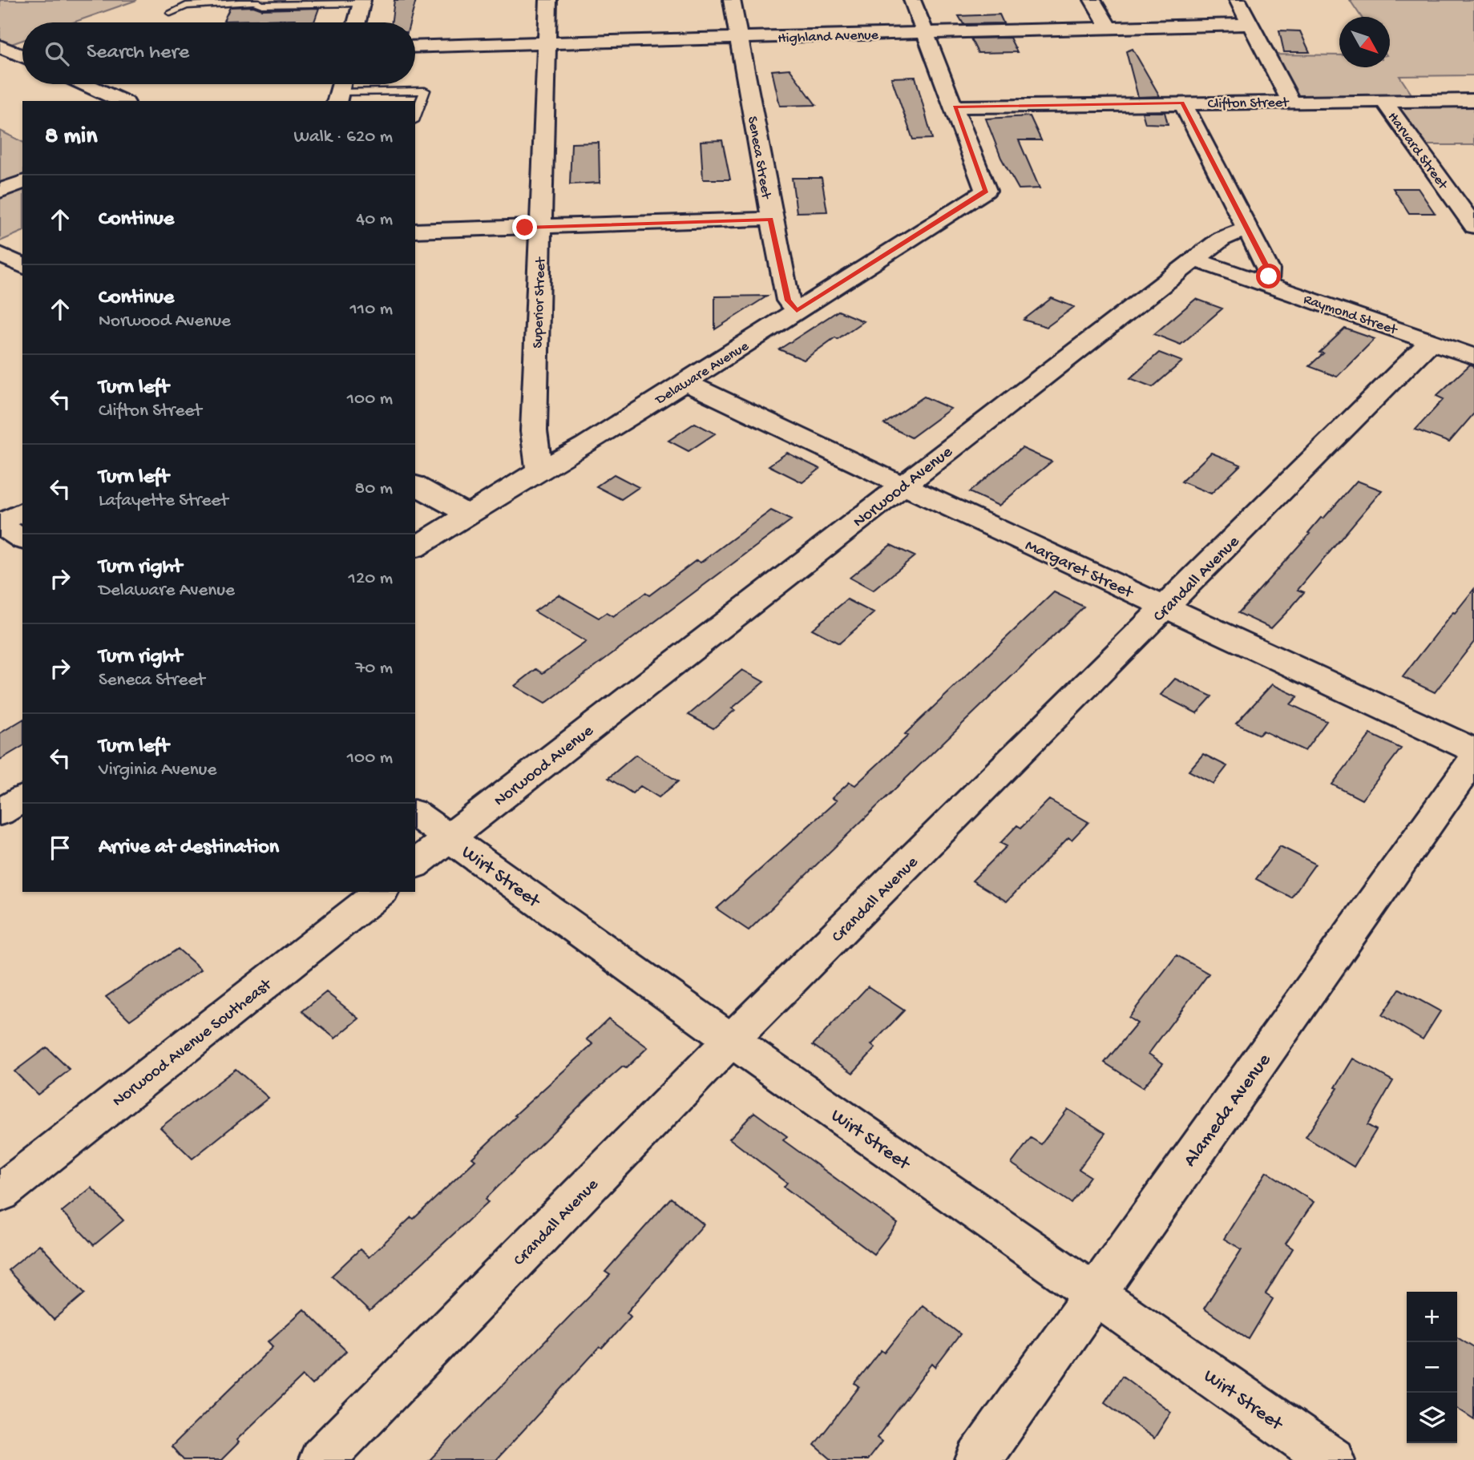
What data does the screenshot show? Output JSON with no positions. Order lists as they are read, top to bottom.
{
  "streets": {
    "street": [
      "Highland Avenue",
      "Clifton Street",
      "Harvard Street",
      "Seneca Street",
      "Superior Street",
      "Raymond Street",
      "Delaware Avenue",
      "Norwood Avenue",
      "Margaret Street",
      "Crandall Avenue",
      "Wirt Street",
      "Norwood Avenue Southeast",
      "Alameda Avenue"
    ]
  },
  "crossings": [
    ["Highland Avenue", "Seneca Street"],
    ["Highland Avenue", "Superior Street"],
    ["Clifton Street", "Harvard Street"],
    ["Clifton Street", "Delaware Avenue"],
    ["Seneca Street", "Delaware Avenue"],
    ["Superior Street", "Delaware Avenue"],
    ["Raymond Street", "Norwood Avenue"],
    ["Raymond Street", "Crandall Avenue"],
    ["Delaware Avenue", "Margaret Street"],
    ["Norwood Avenue", "Margaret Street"],
    ["Norwood Avenue", "Wirt Street"],
    ["Margaret Street", "Crandall Avenue"],
    ["Crandall Avenue", "Wirt Street"],
    ["Wirt Street", "Alameda Avenue"]
  ],
  "north": "bottom right",
  "page": {
    "search": "Search here",
    "heading": ["8 min", "Walk · 620 m"],
    "list": [
      ["Continue", "40 m"],
      ["Continue", "Norwood Avenue", "110 m"],
      ["Turn left", "Clifton Street", "100 m"],
      ["Turn left", "Lafayette Street", "80 m"],
      ["Turn right", "Delaware Avenue", "120 m"],
      ["Turn right", "Seneca Street", "70 m"],
      ["Turn left", "Virginia Avenue", "100 m"],
      "Arrive at destination"
    ],
    "map_buttons": ["+", "−"]
  }
}
